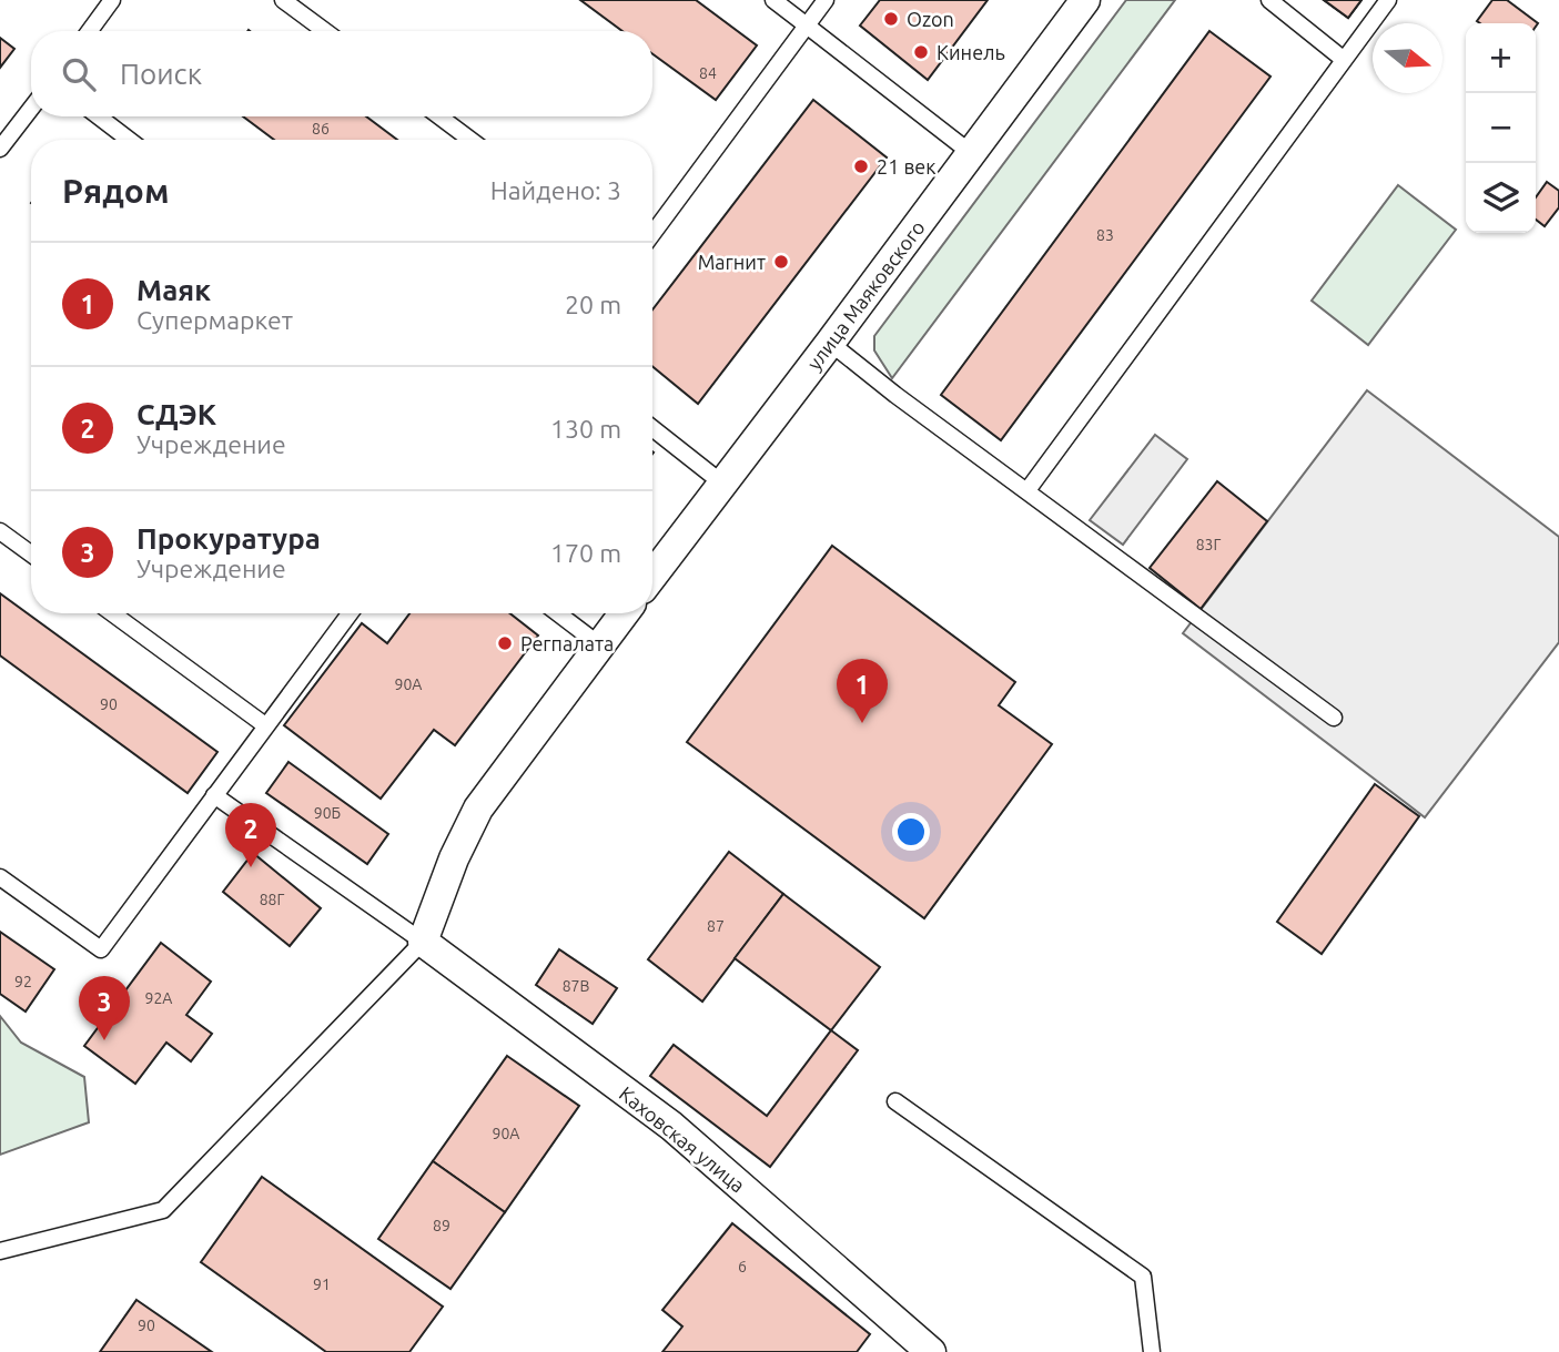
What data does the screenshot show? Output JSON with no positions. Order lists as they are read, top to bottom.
{
  "streets": {
    "street": ["улица Маяковского", "Каховская улица"]
  },
  "places": [
    "Ozon",
    "Кинель",
    "21 век",
    "Магнит",
    "Регпалата"
  ],
  "house_numbers": [
    "84",
    "86",
    "83",
    "83Г",
    "90А",
    "90",
    "90Б",
    "88Г",
    "87",
    "92",
    "87В",
    "92А",
    "90А",
    "89",
    "6",
    "91",
    "90"
  ],
  "north": "right",
  "page": {
    "map_buttons": ["+", "−"],
    "search": "Поиск",
    "heading": ["Рядом", "Найдено: 3"],
    "list": [
      {
        "mark": "1",
        "name": "Маяк",
        "note": "Супермаркет",
        "value": "20 m"
      },
      {
        "mark": "2",
        "name": "СДЭК",
        "note": "Учреждение",
        "value": "130 m"
      },
      {
        "mark": "3",
        "name": "Прокуратура",
        "note": "Учреждение",
        "value": "170 m"
      }
    ],
    "pins": ["1", "2", "3"]
  }
}
